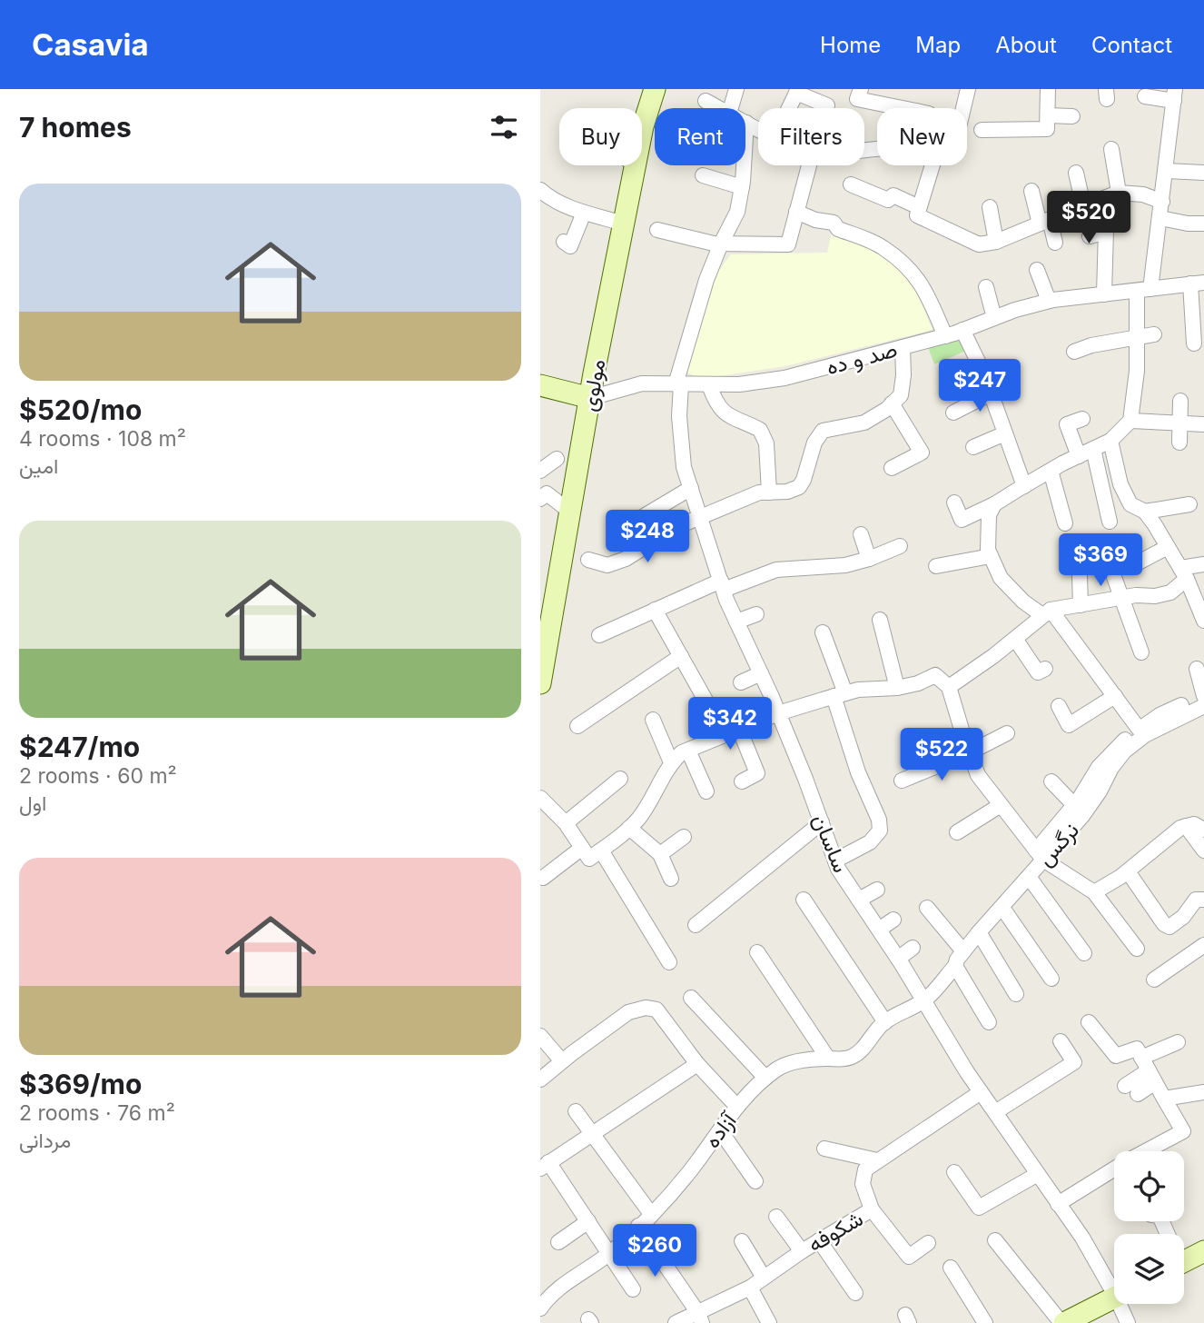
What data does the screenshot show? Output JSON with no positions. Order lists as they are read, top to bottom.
{
  "streets": {
    "main road": ["مولوی"],
    "street": [
      "صد و ده",
      "ساسان",
      "نرگس",
      "آزاده",
      "شکوفه"
    ]
  },
  "crossings": [
    ["صد و ده", "مولوی"],
    ["صد و ده", "ساسان"],
    ["ساسان", "نرگس"],
    ["ساسان", "آزاده"],
    ["ساسان", "شکوفه"],
    ["نرگس", "آزاده"]
  ],
  "page": {
    "header": "Casavia",
    "nav": [
      "Home",
      "Map",
      "About",
      "Contact"
    ],
    "heading": "7 homes",
    "chip": [
      "Buy",
      "Rent",
      "Filters",
      "New"
    ],
    "list": [
      {
        "name": "$520/mo",
        "note": "4 rooms · 108 m² · امین"
      },
      {
        "name": "$247/mo",
        "note": "2 rooms · 60 m² · اول"
      },
      {
        "name": "$369/mo",
        "note": "2 rooms · 76 m² · مردانی"
      }
    ],
    "price": [
      "$520",
      "$247",
      "$248",
      "$369",
      "$342",
      "$522",
      "$260"
    ]
  }
}
